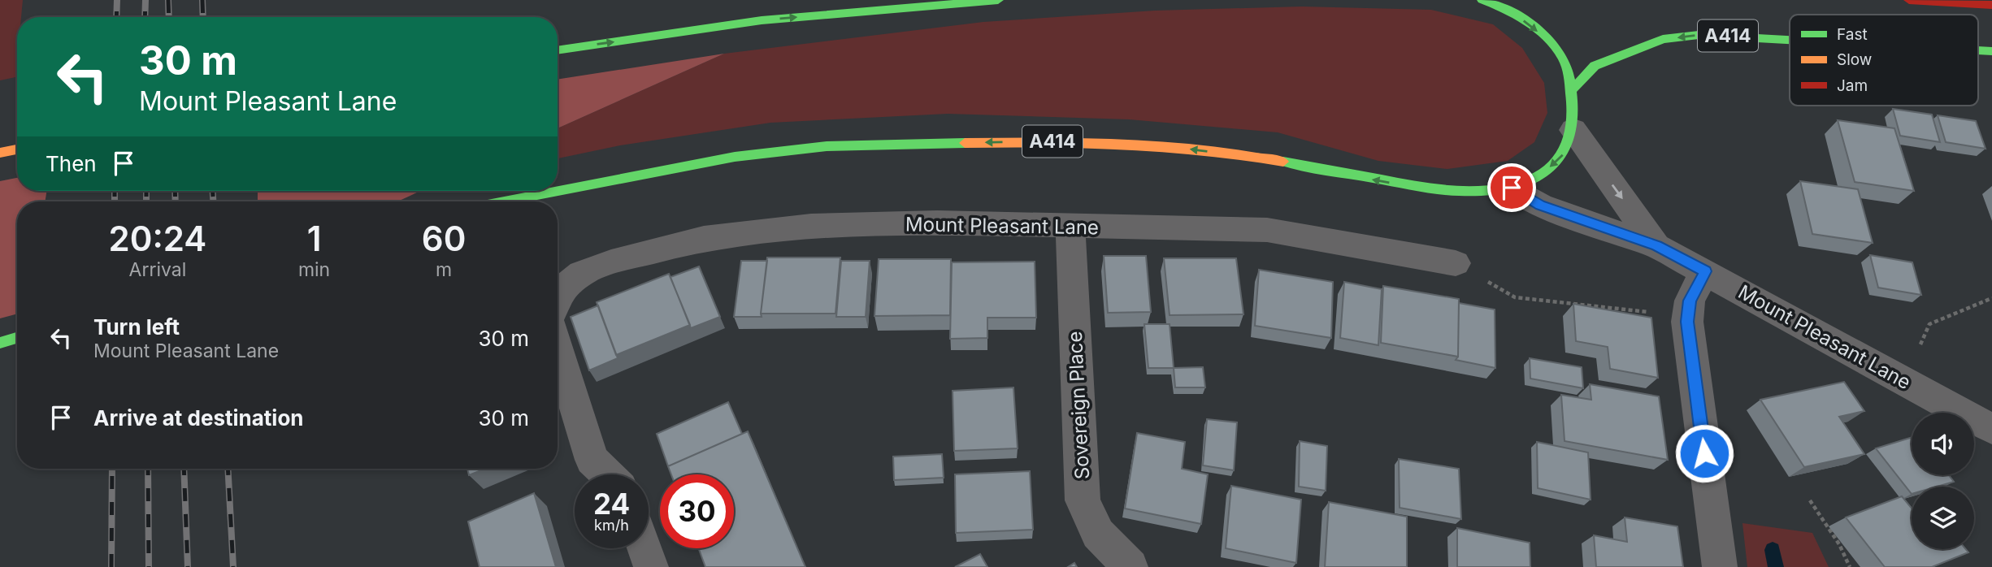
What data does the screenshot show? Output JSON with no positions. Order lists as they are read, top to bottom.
{
  "streets": {
    "highway": ["A414"],
    "street": ["Mount Pleasant Lane", "Sovereign Place"]
  },
  "crossings": [
    ["A414", "Mount Pleasant Lane"],
    ["Mount Pleasant Lane", "Sovereign Place"]
  ],
  "legend": ["Fast", "Slow", "Jam"],
  "page": {
    "turn": ["30 m", "Mount Pleasant Lane"],
    "then": "Then",
    "eta": [
      "20:24",
      "Arrival",
      "1",
      "min",
      "60",
      "m"
    ],
    "list": [
      {
        "name": "Turn left",
        "note": "Mount Pleasant Lane",
        "value": "30 m"
      },
      {
        "name": "Arrive at destination",
        "value": "30 m"
      }
    ],
    "speed": "24 km/h",
    "limit": "30"
  }
}
